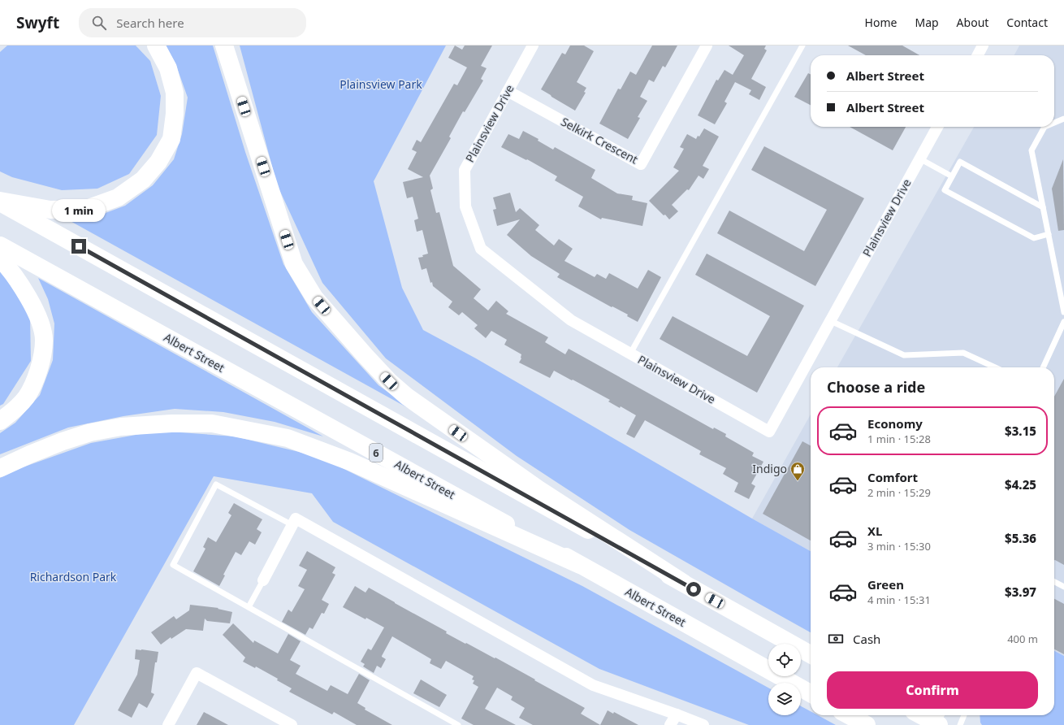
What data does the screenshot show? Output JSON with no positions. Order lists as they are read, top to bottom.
{
  "streets": {
    "main road": ["Albert Street", "6"],
    "street": ["Plainsview Drive", "Selkirk Crescent"]
  },
  "crossings": [
    ["Plainsview Drive", "Selkirk Crescent"]
  ],
  "parks": ["Plainsview Park", "Richardson Park"],
  "places": {
    "shop": ["Indigo"]
  },
  "page": {
    "header": "Swyft",
    "search": "Search here",
    "nav": [
      "Home",
      "Map",
      "About",
      "Contact"
    ],
    "banner": ["Albert Street", "Albert Street"],
    "bubble": "1 min",
    "heading": "Choose a ride",
    "list": [
      {
        "name": "Economy",
        "note": "1 min · 15:28",
        "value": "$3.15"
      },
      {
        "name": "Comfort",
        "note": "2 min · 15:29",
        "value": "$4.25"
      },
      {
        "name": "XL",
        "note": "3 min · 15:30",
        "value": "$5.36"
      },
      {
        "name": "Green",
        "note": "4 min · 15:31",
        "value": "$3.97"
      }
    ],
    "pay": ["Cash", "400 m"],
    "buttons": "Confirm"
  }
}
